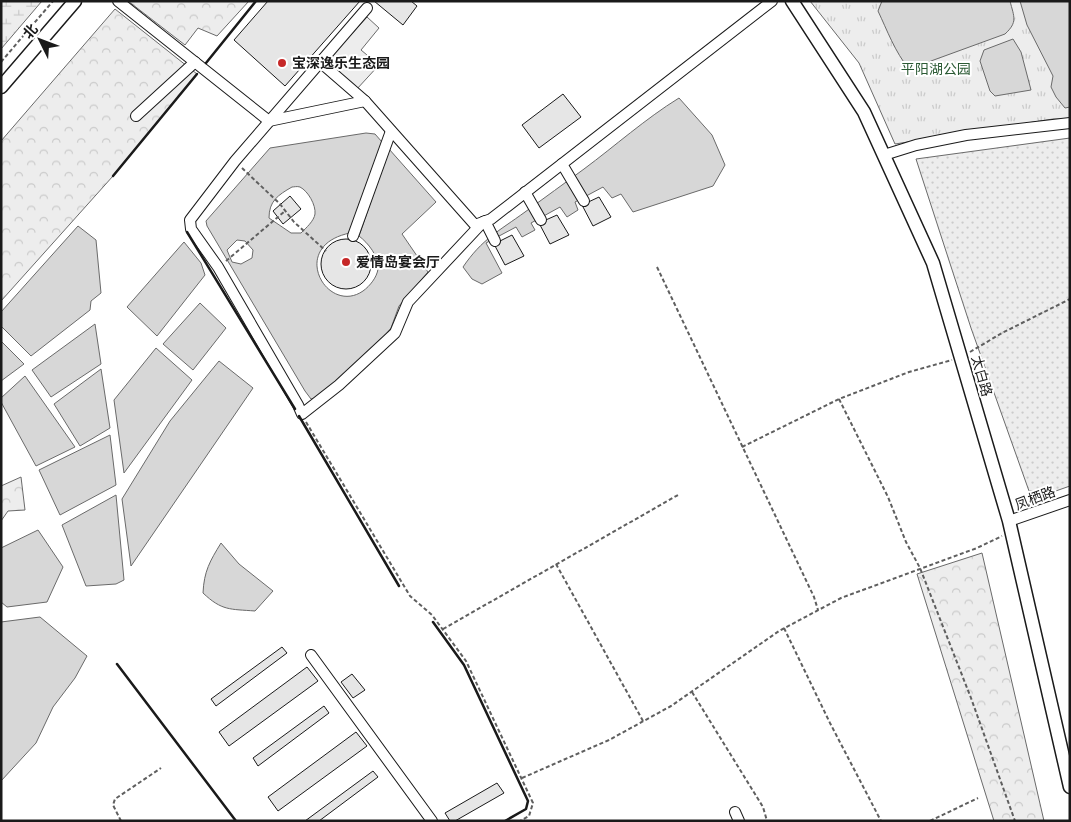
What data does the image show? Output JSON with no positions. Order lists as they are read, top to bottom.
{
  "streets": {
    "main road": ["太白路"],
    "street": ["凤栖路"]
  },
  "crossings": [
    ["太白路", "凤栖路"]
  ],
  "parks": ["平阳湖公园"],
  "places": ["宝深逸乐生态园", "爱情岛宴会厅"],
  "north": "top left"
}
